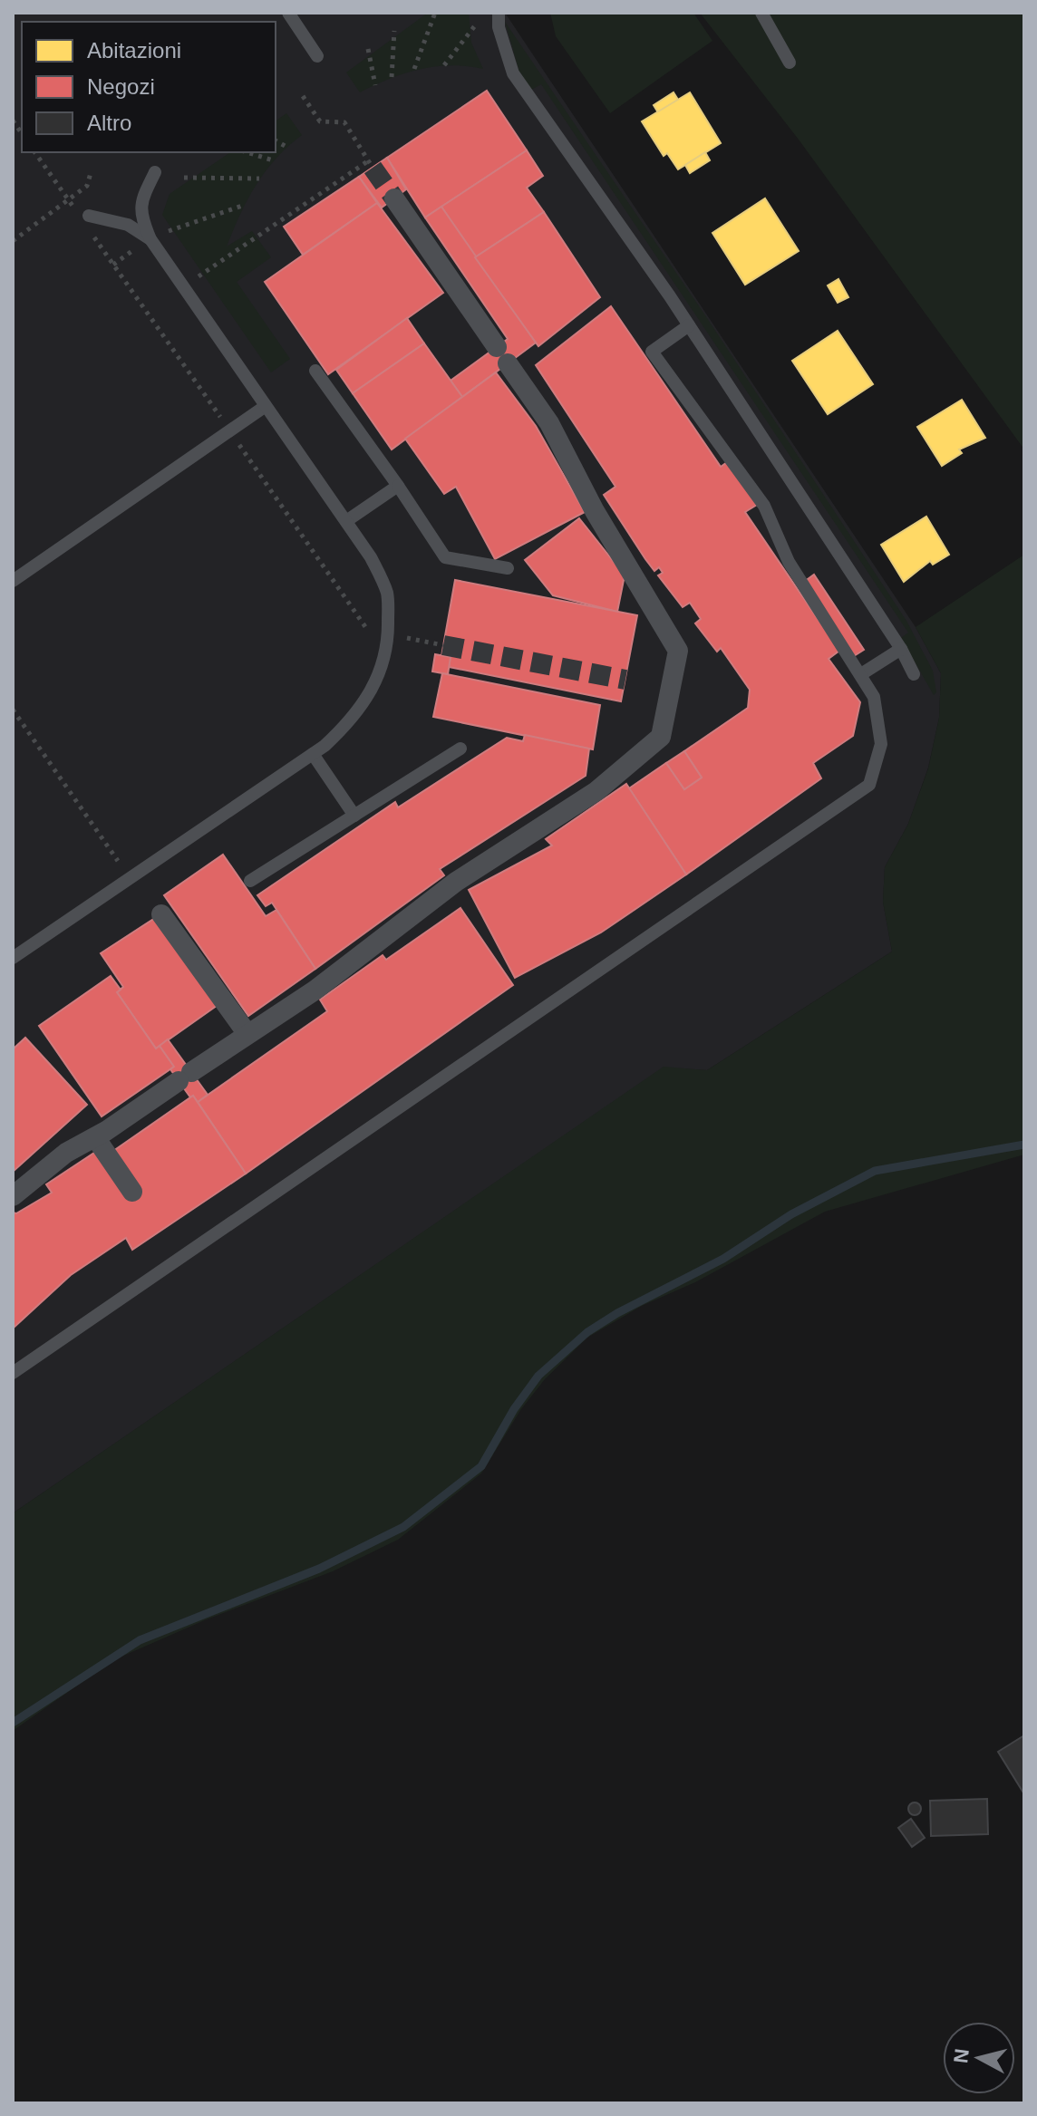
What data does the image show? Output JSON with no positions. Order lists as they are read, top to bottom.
{
  "legend": ["Abitazioni", "Negozi", "Altro"],
  "north": "left"
}
